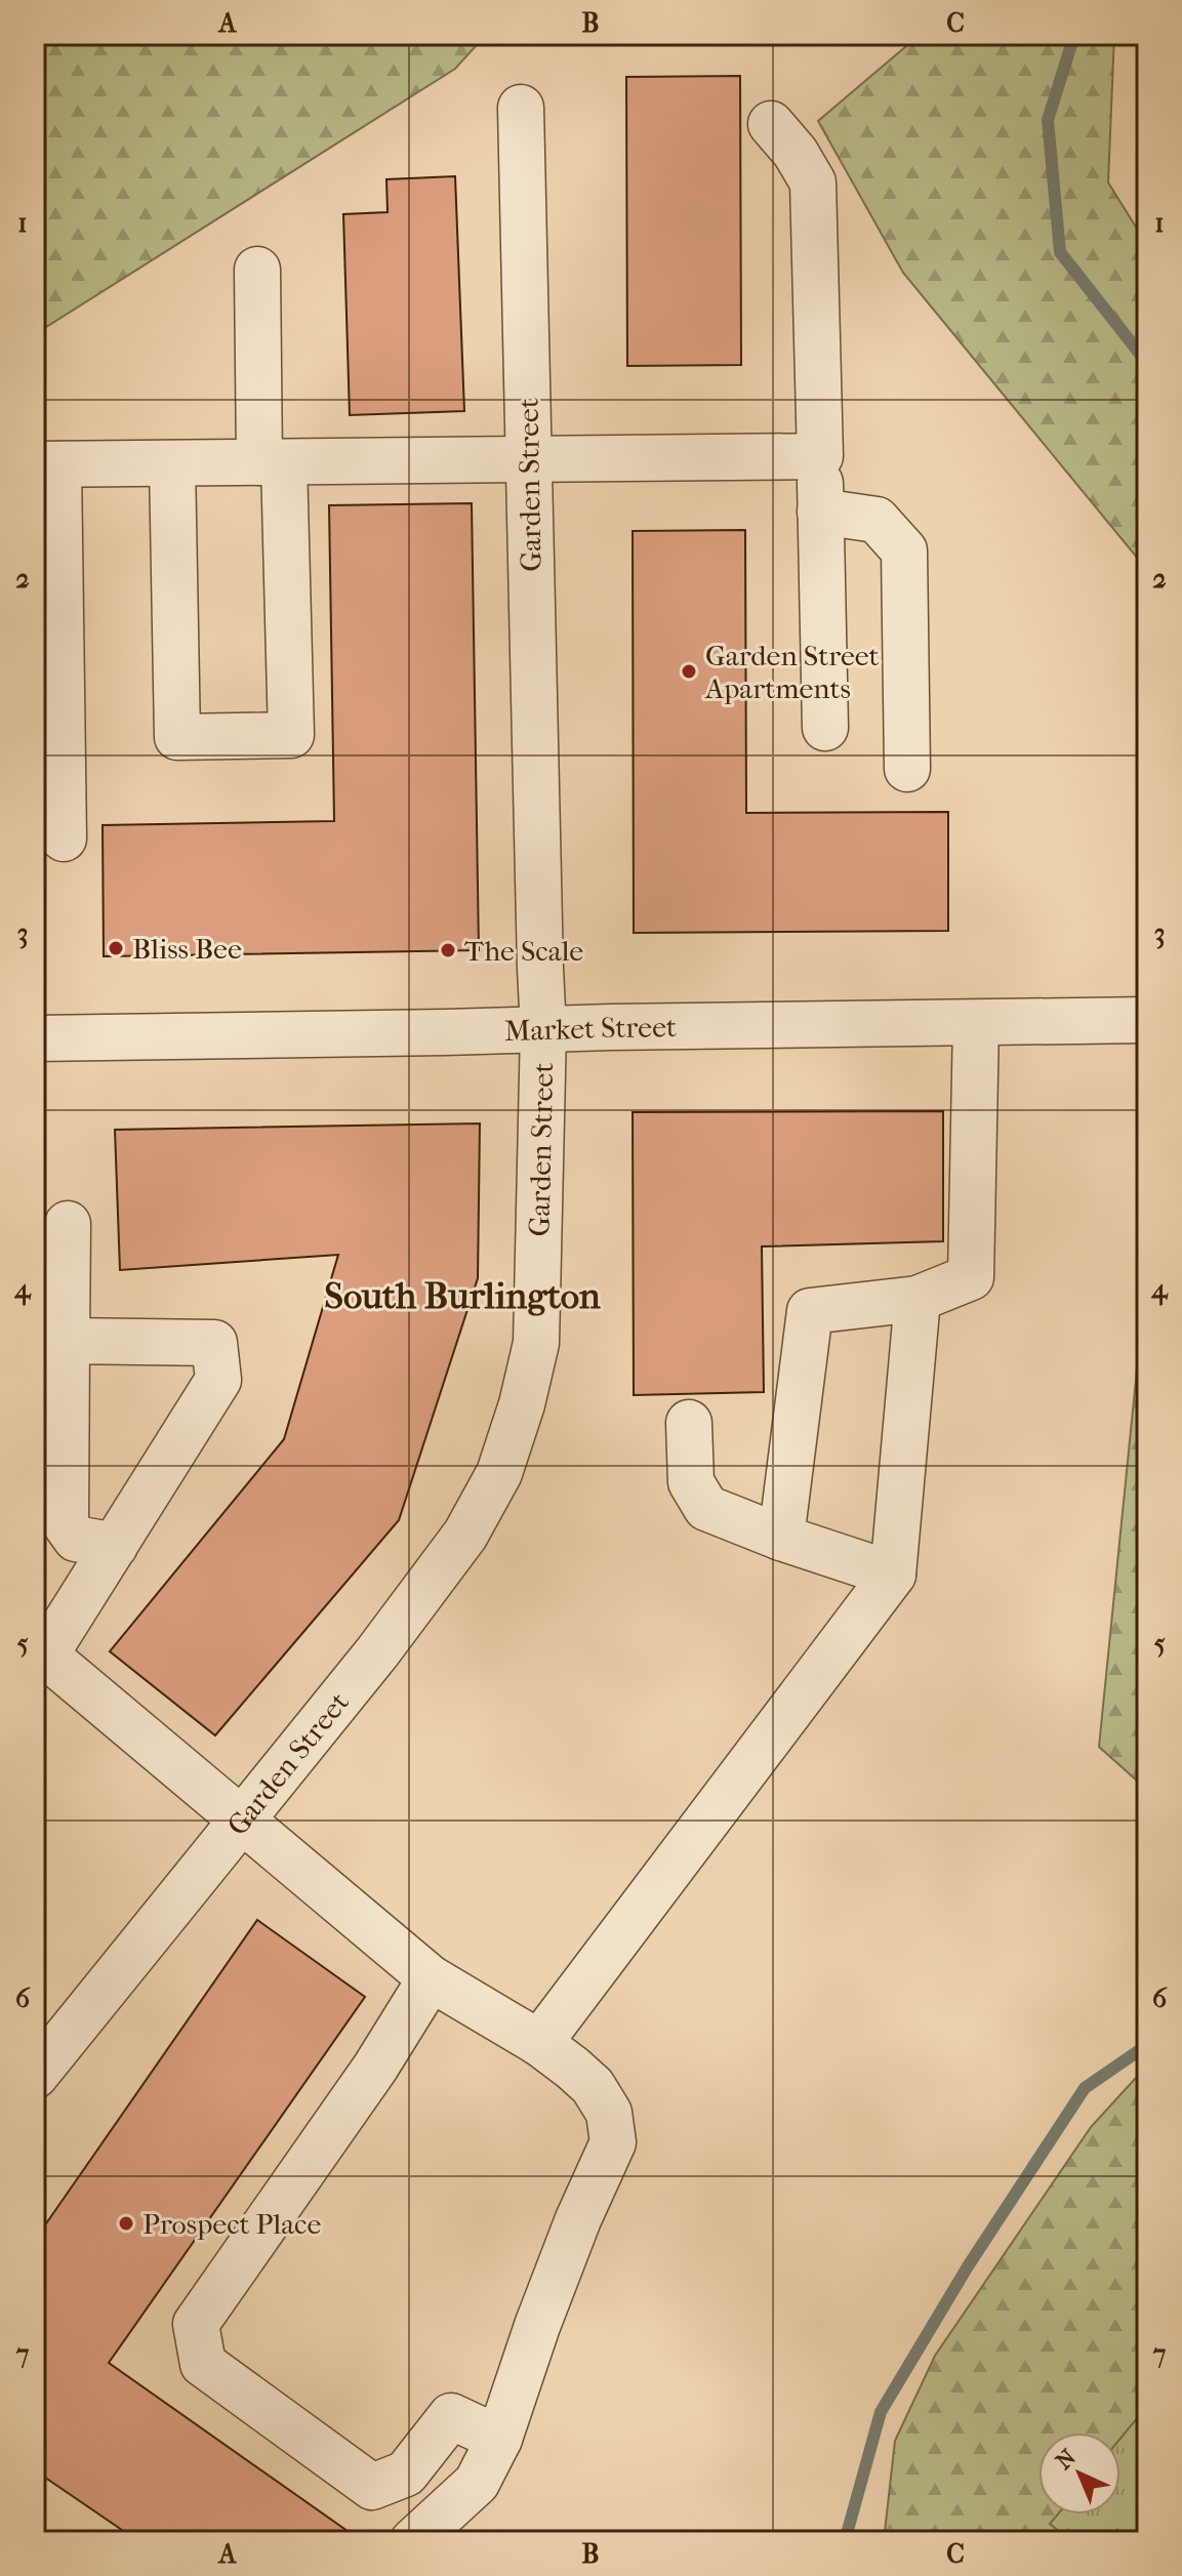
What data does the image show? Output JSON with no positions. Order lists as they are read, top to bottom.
{
  "streets": {
    "street": ["Garden Street", "Market Street"]
  },
  "crossings": [
    ["Garden Street", "Market Street"]
  ],
  "districts": ["South Burlington"],
  "places": [
    "Garden Street Apartments",
    "Bliss Bee",
    "The Scale",
    "Prospect Place"
  ],
  "north": "top left",
  "grid": {
    "columns": ["A", "B", "C"],
    "rows": [
      "1",
      "2",
      "3",
      "4",
      "5",
      "6",
      "7"
    ]
  }
}
